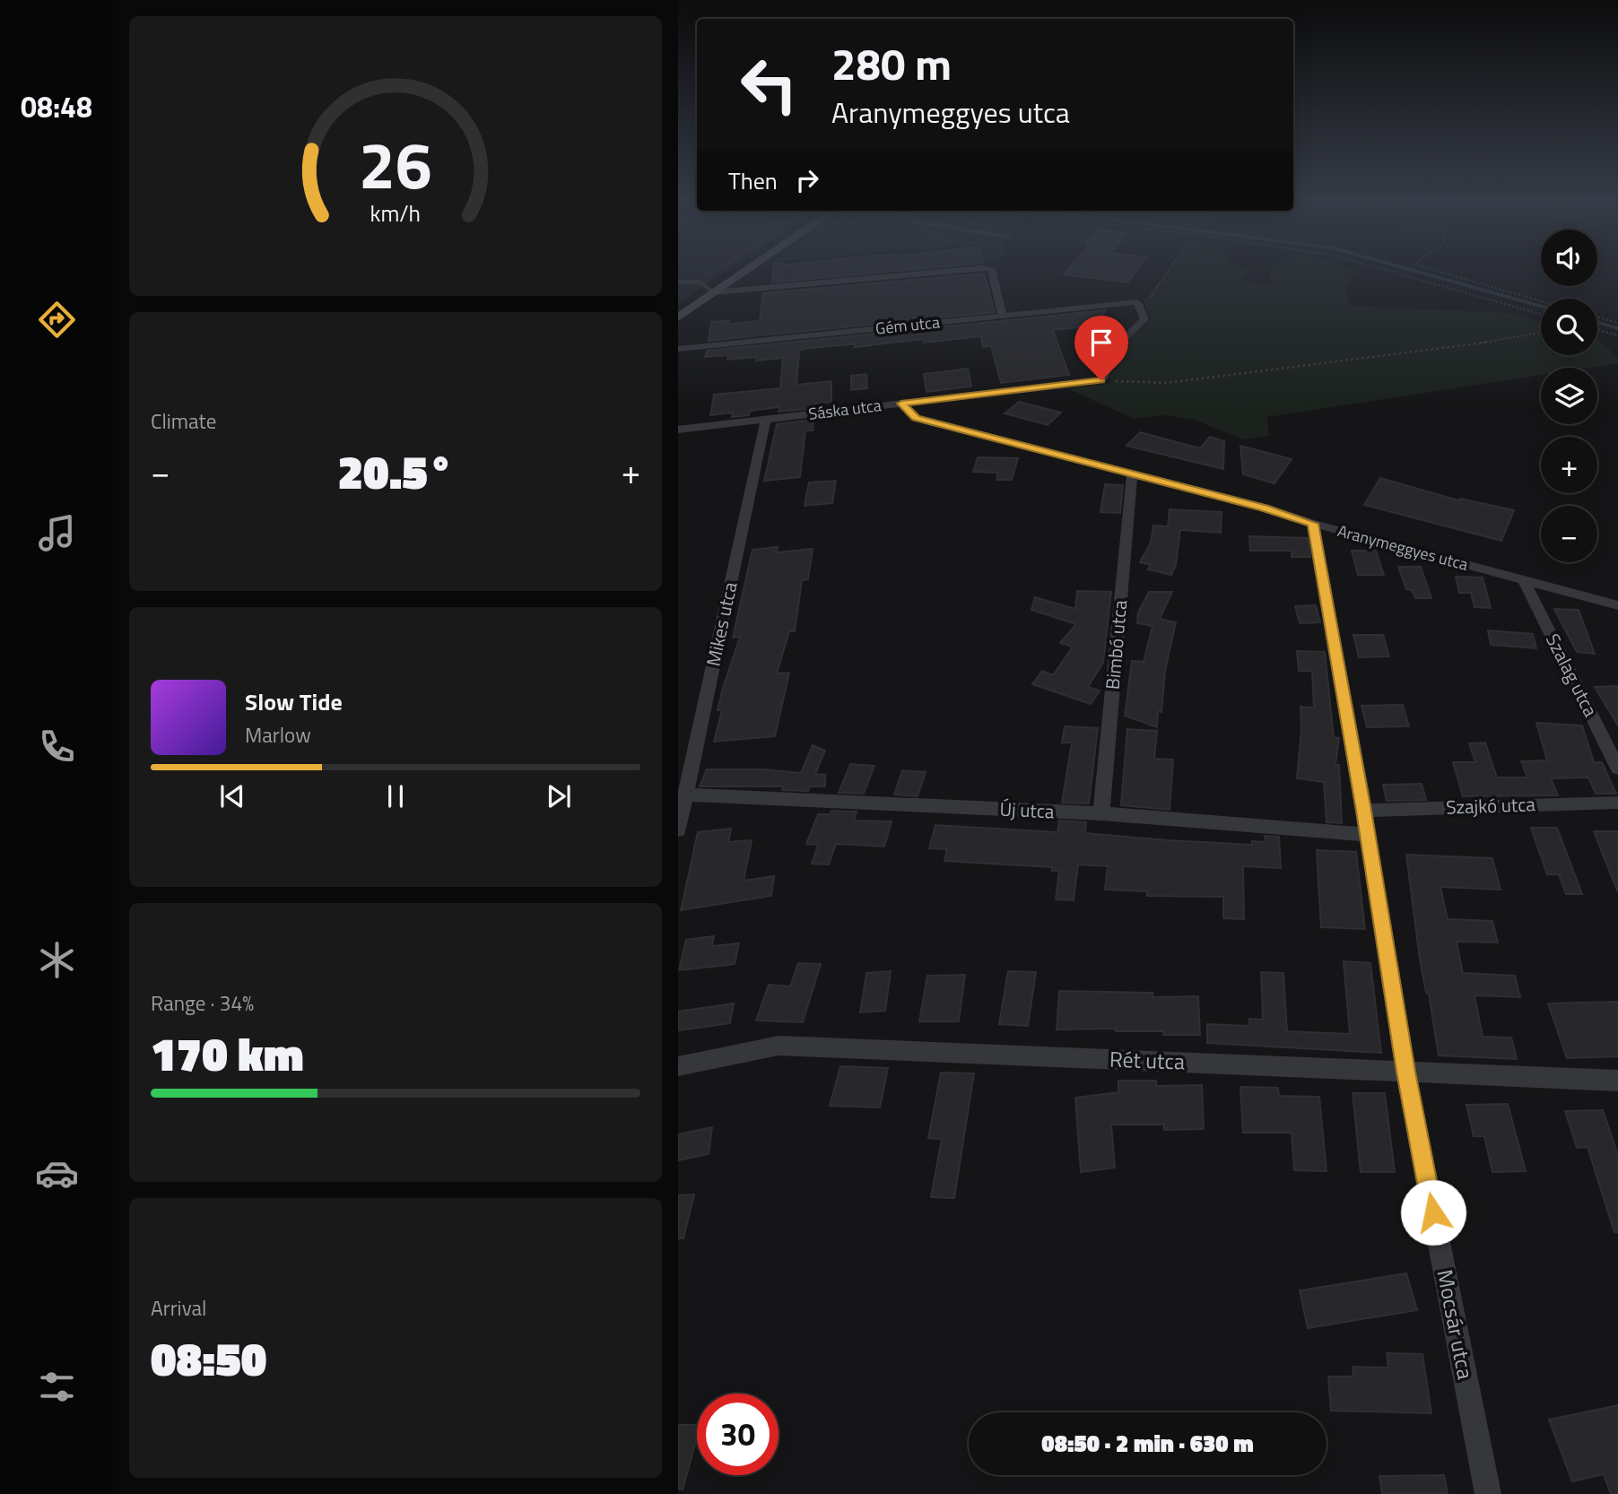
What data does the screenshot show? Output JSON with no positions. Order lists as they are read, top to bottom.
{
  "streets": {
    "street": [
      "Gém utca",
      "Sáska utca",
      "Aranymeggyes utca",
      "Mikes utca",
      "Bimbó utca",
      "Szalag utca",
      "Szajkó utca",
      "Új utca",
      "Rét utca",
      "Mocsár utca"
    ]
  },
  "crossings": [
    ["Sáska utca", "Aranymeggyes utca"],
    ["Sáska utca", "Mikes utca"],
    ["Aranymeggyes utca", "Bimbó utca"],
    ["Aranymeggyes utca", "Szalag utca"],
    ["Aranymeggyes utca", "Mocsár utca"],
    ["Mikes utca", "Új utca"],
    ["Bimbó utca", "Új utca"],
    ["Szajkó utca", "Mocsár utca"],
    ["Új utca", "Mocsár utca"],
    ["Rét utca", "Mocsár utca"]
  ],
  "page": {
    "tabs": "08:48",
    "turn": ["280 m", "Aranymeggyes utca"],
    "then": "Then",
    "map_buttons": ["+", "−"],
    "tile": [
      "Climate",
      ["Range · 34%", "170 km"],
      ["Arrival", "08:50"]
    ],
    "heat": ["−", "20.5°", "+"],
    "song": ["Slow Tide", "Marlow"],
    "limit": "30",
    "trip": "08:50 · 2 min · 630 m",
    "gauge": ["26", "km/h"]
  }
}
